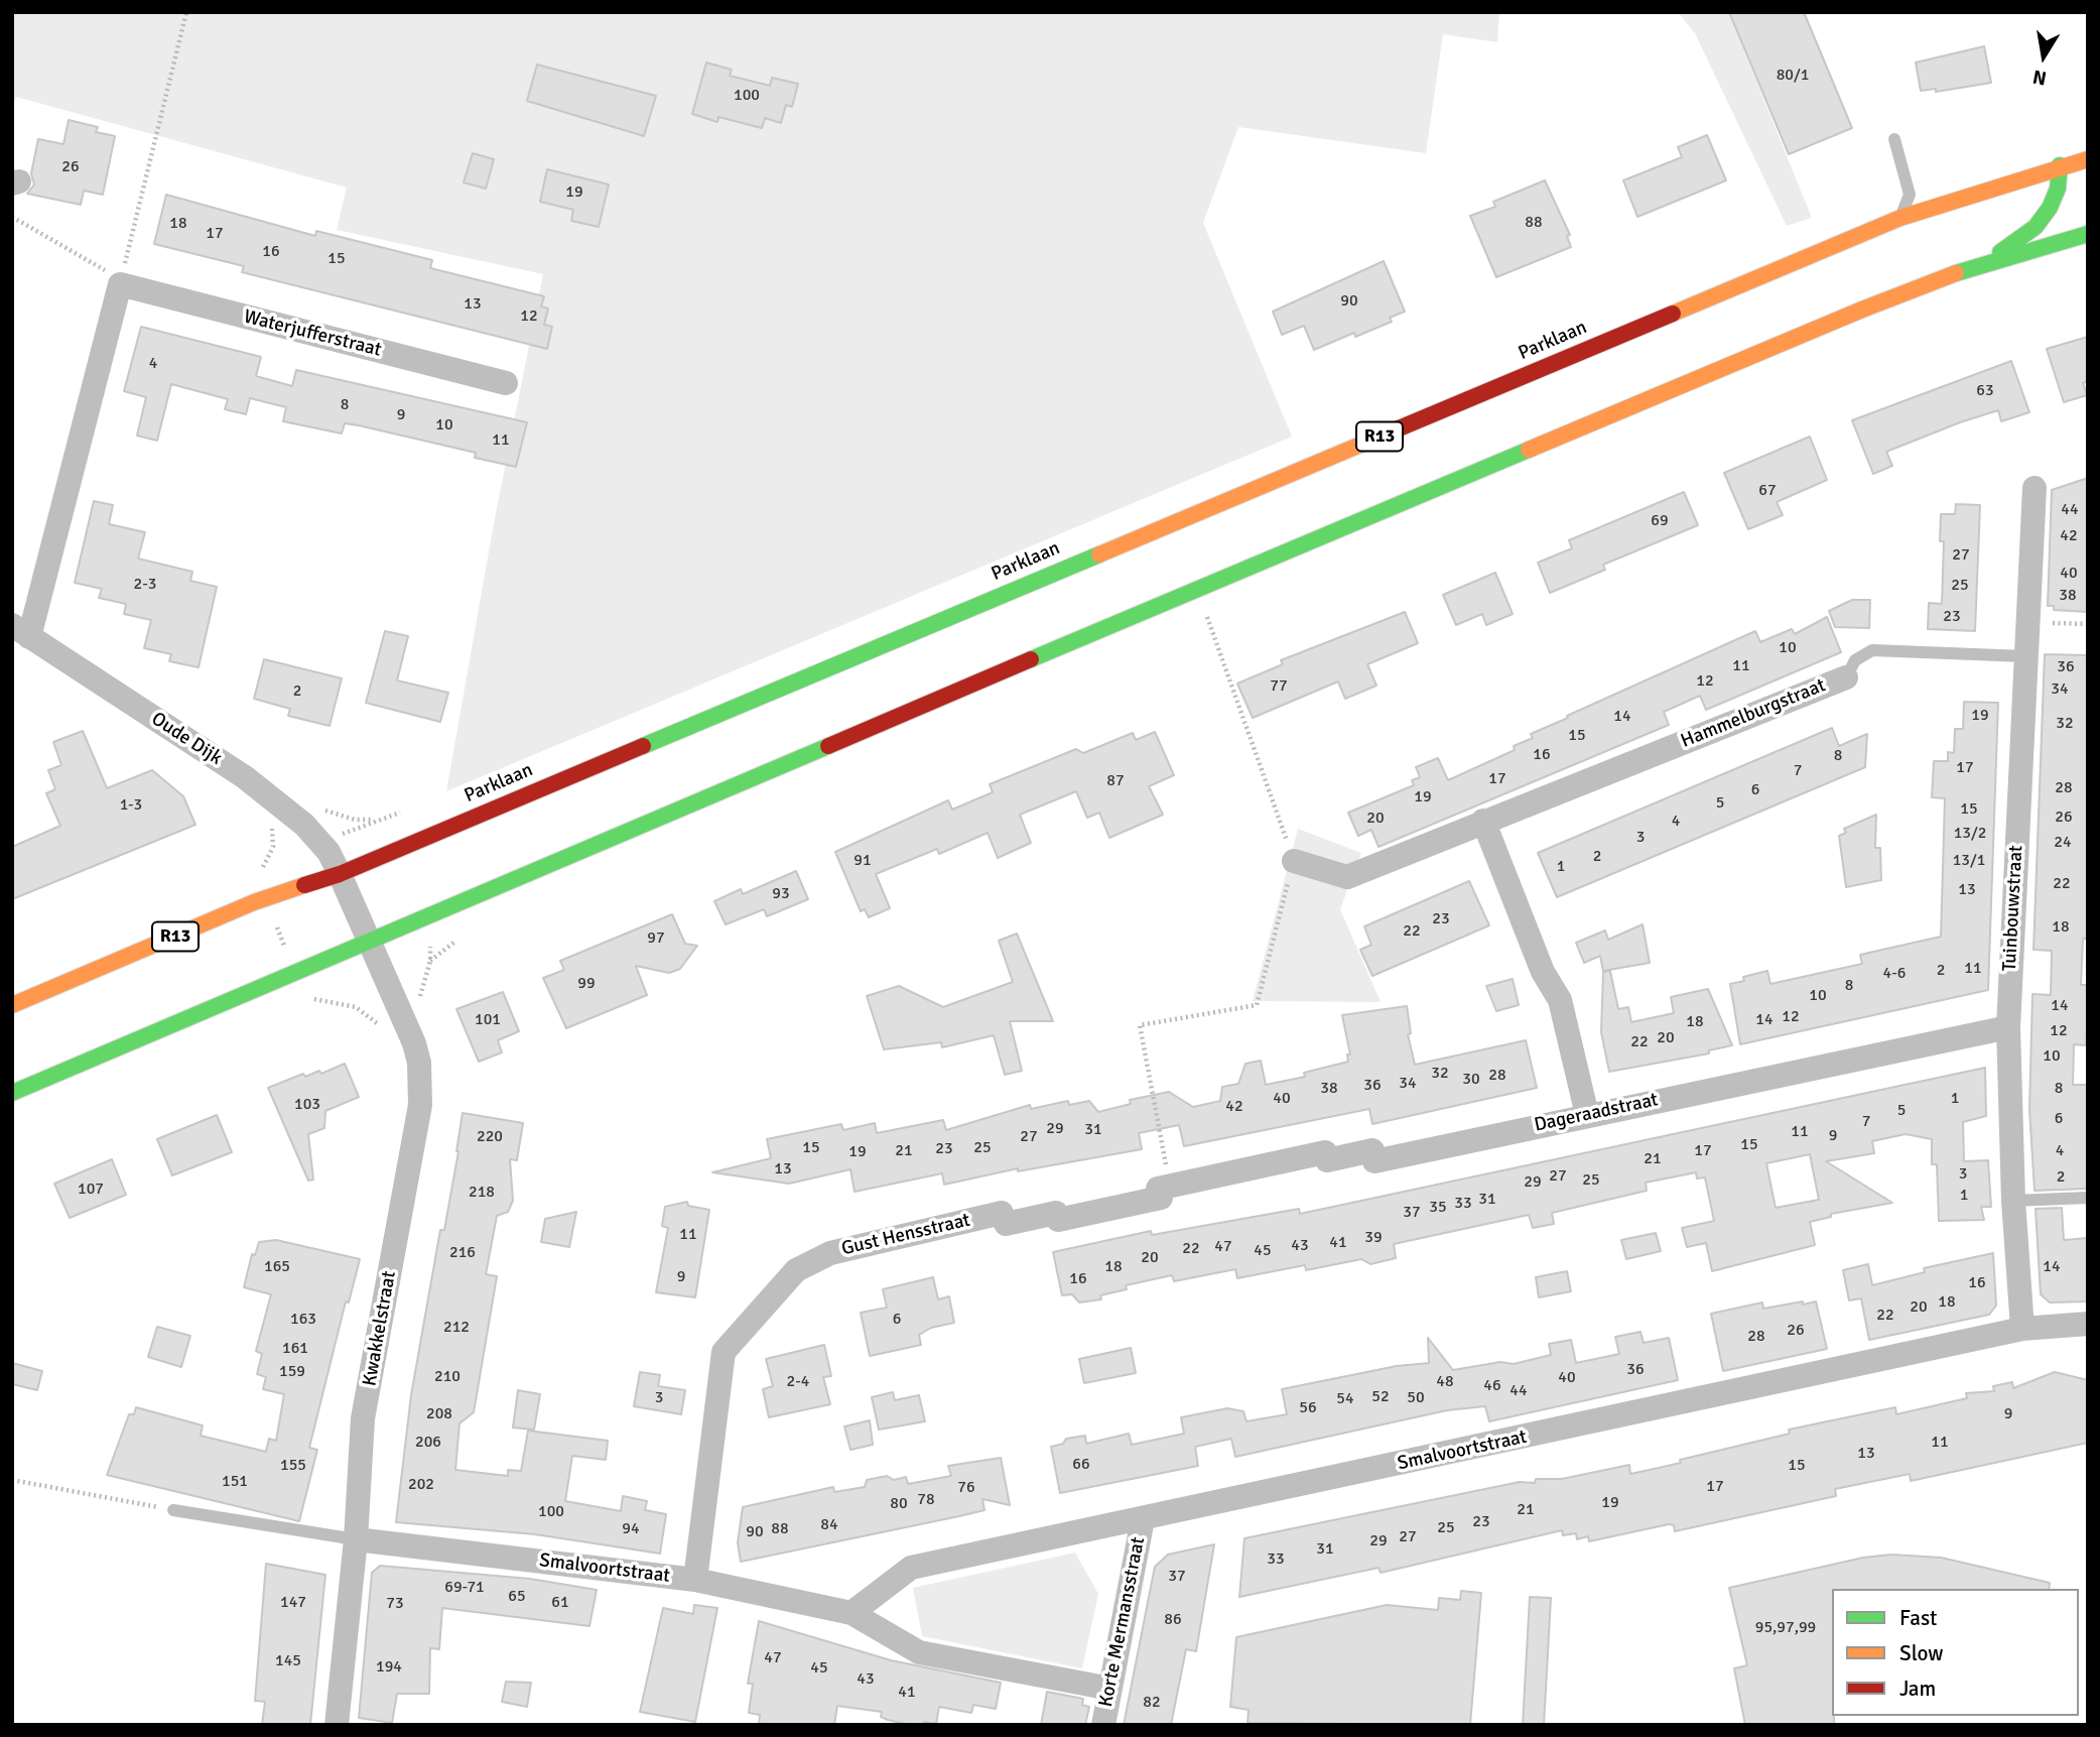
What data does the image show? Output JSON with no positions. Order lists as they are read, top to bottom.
{
  "streets": {
    "main road": ["Parklaan", "R13"],
    "street": [
      "Waterjufferstraat",
      "Hammelburgstraat",
      "Oude Dijk",
      "Tuinbouwstraat",
      "Dageraadstraat",
      "Gust Hensstraat",
      "Kwakkelstraat",
      "Smalvoortstraat",
      "Korte Mermansstraat"
    ]
  },
  "crossings": [
    ["Parklaan", "Oude Dijk"],
    ["Hammelburgstraat", "Tuinbouwstraat"],
    ["Oude Dijk", "Kwakkelstraat"],
    ["Tuinbouwstraat", "Dageraadstraat"],
    ["Tuinbouwstraat", "Smalvoortstraat"],
    ["Dageraadstraat", "Gust Hensstraat"],
    ["Gust Hensstraat", "Smalvoortstraat"],
    ["Kwakkelstraat", "Smalvoortstraat"],
    ["Smalvoortstraat", "Korte Mermansstraat"]
  ],
  "house_numbers": [
    "80/1",
    "100",
    "26",
    "19",
    "88",
    "18",
    "17",
    "16",
    "15",
    "90",
    "13",
    "12",
    "4",
    "63",
    "8",
    "9",
    "10",
    "11",
    "67",
    "44",
    "69",
    "42",
    "27",
    "40",
    "2-3",
    "25",
    "38",
    "23",
    "10",
    "11",
    "36",
    "12",
    "77",
    "34",
    "2",
    "19",
    "14",
    "32",
    "15",
    "16",
    "8",
    "17",
    "7",
    "17",
    "87",
    "28",
    "6",
    "19",
    "5",
    "1-3",
    "15",
    "26",
    "20",
    "4",
    "13/2",
    "3",
    "24",
    "2",
    "91",
    "13/1",
    "1",
    "22",
    "13",
    "93",
    "23",
    "18",
    "22",
    "97",
    "11",
    "2",
    "4-6",
    "99",
    "8",
    "10",
    "14",
    "12",
    "101",
    "14",
    "18",
    "12",
    "20",
    "22",
    "10",
    "32",
    "28",
    "30",
    "34",
    "36",
    "38",
    "8",
    "40",
    "1",
    "103",
    "42",
    "5",
    "6",
    "7",
    "29",
    "31",
    "11",
    "9",
    "220",
    "27",
    "15",
    "15",
    "25",
    "23",
    "21",
    "17",
    "4",
    "19",
    "21",
    "13",
    "3",
    "27",
    "2",
    "25",
    "29",
    "107",
    "218",
    "1",
    "31",
    "33",
    "35",
    "37",
    "11",
    "39",
    "41",
    "43",
    "47",
    "22",
    "45",
    "216",
    "20",
    "165",
    "18",
    "14",
    "9",
    "16",
    "16",
    "18",
    "20",
    "22",
    "163",
    "6",
    "212",
    "26",
    "28",
    "161",
    "36",
    "159",
    "210",
    "40",
    "2-4",
    "48",
    "46",
    "44",
    "52",
    "3",
    "50",
    "54",
    "56",
    "208",
    "9",
    "206",
    "11",
    "13",
    "66",
    "155",
    "15",
    "151",
    "202",
    "17",
    "76",
    "78",
    "19",
    "80",
    "21",
    "100",
    "23",
    "84",
    "25",
    "94",
    "88",
    "90",
    "27",
    "29",
    "31",
    "33",
    "37",
    "69-71",
    "65",
    "147",
    "61",
    "73",
    "86",
    "95,97,99",
    "47",
    "145",
    "194",
    "45",
    "43",
    "41",
    "82"
  ],
  "legend": ["Fast", "Slow", "Jam"],
  "north": "bottom"
}
